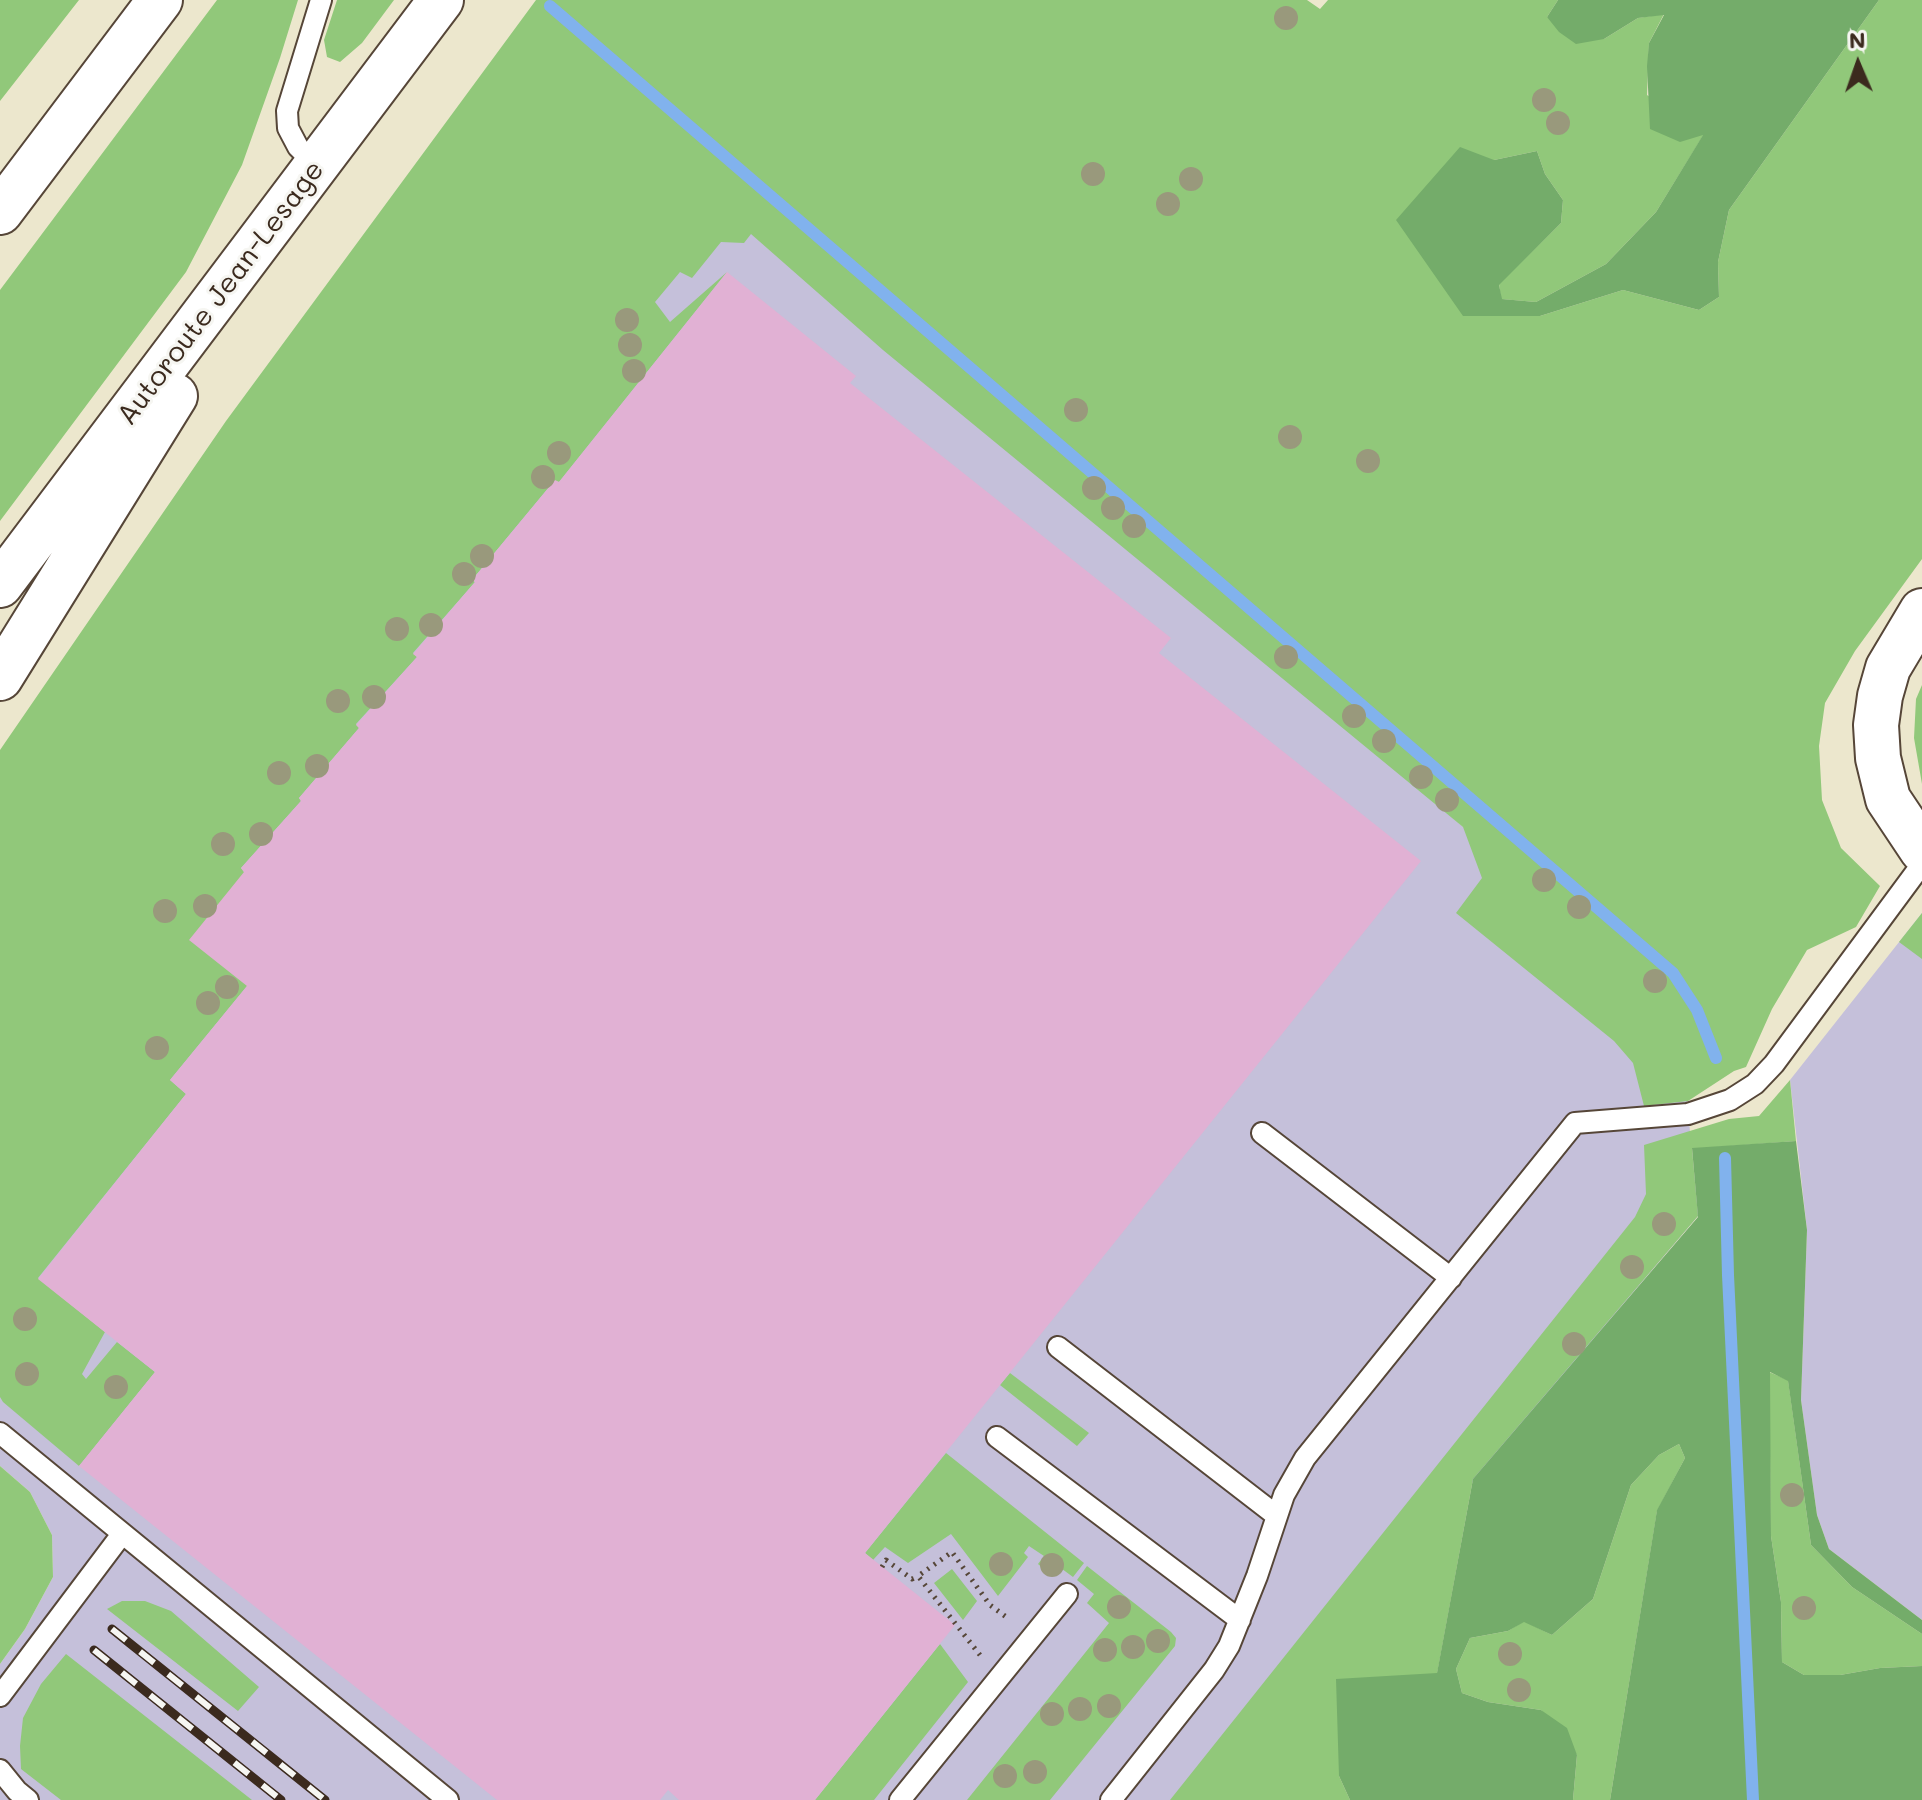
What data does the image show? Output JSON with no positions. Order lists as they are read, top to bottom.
{
  "streets": {
    "main road": ["Autoroute Jean-Lesage"]
  },
  "north": "top"
}
